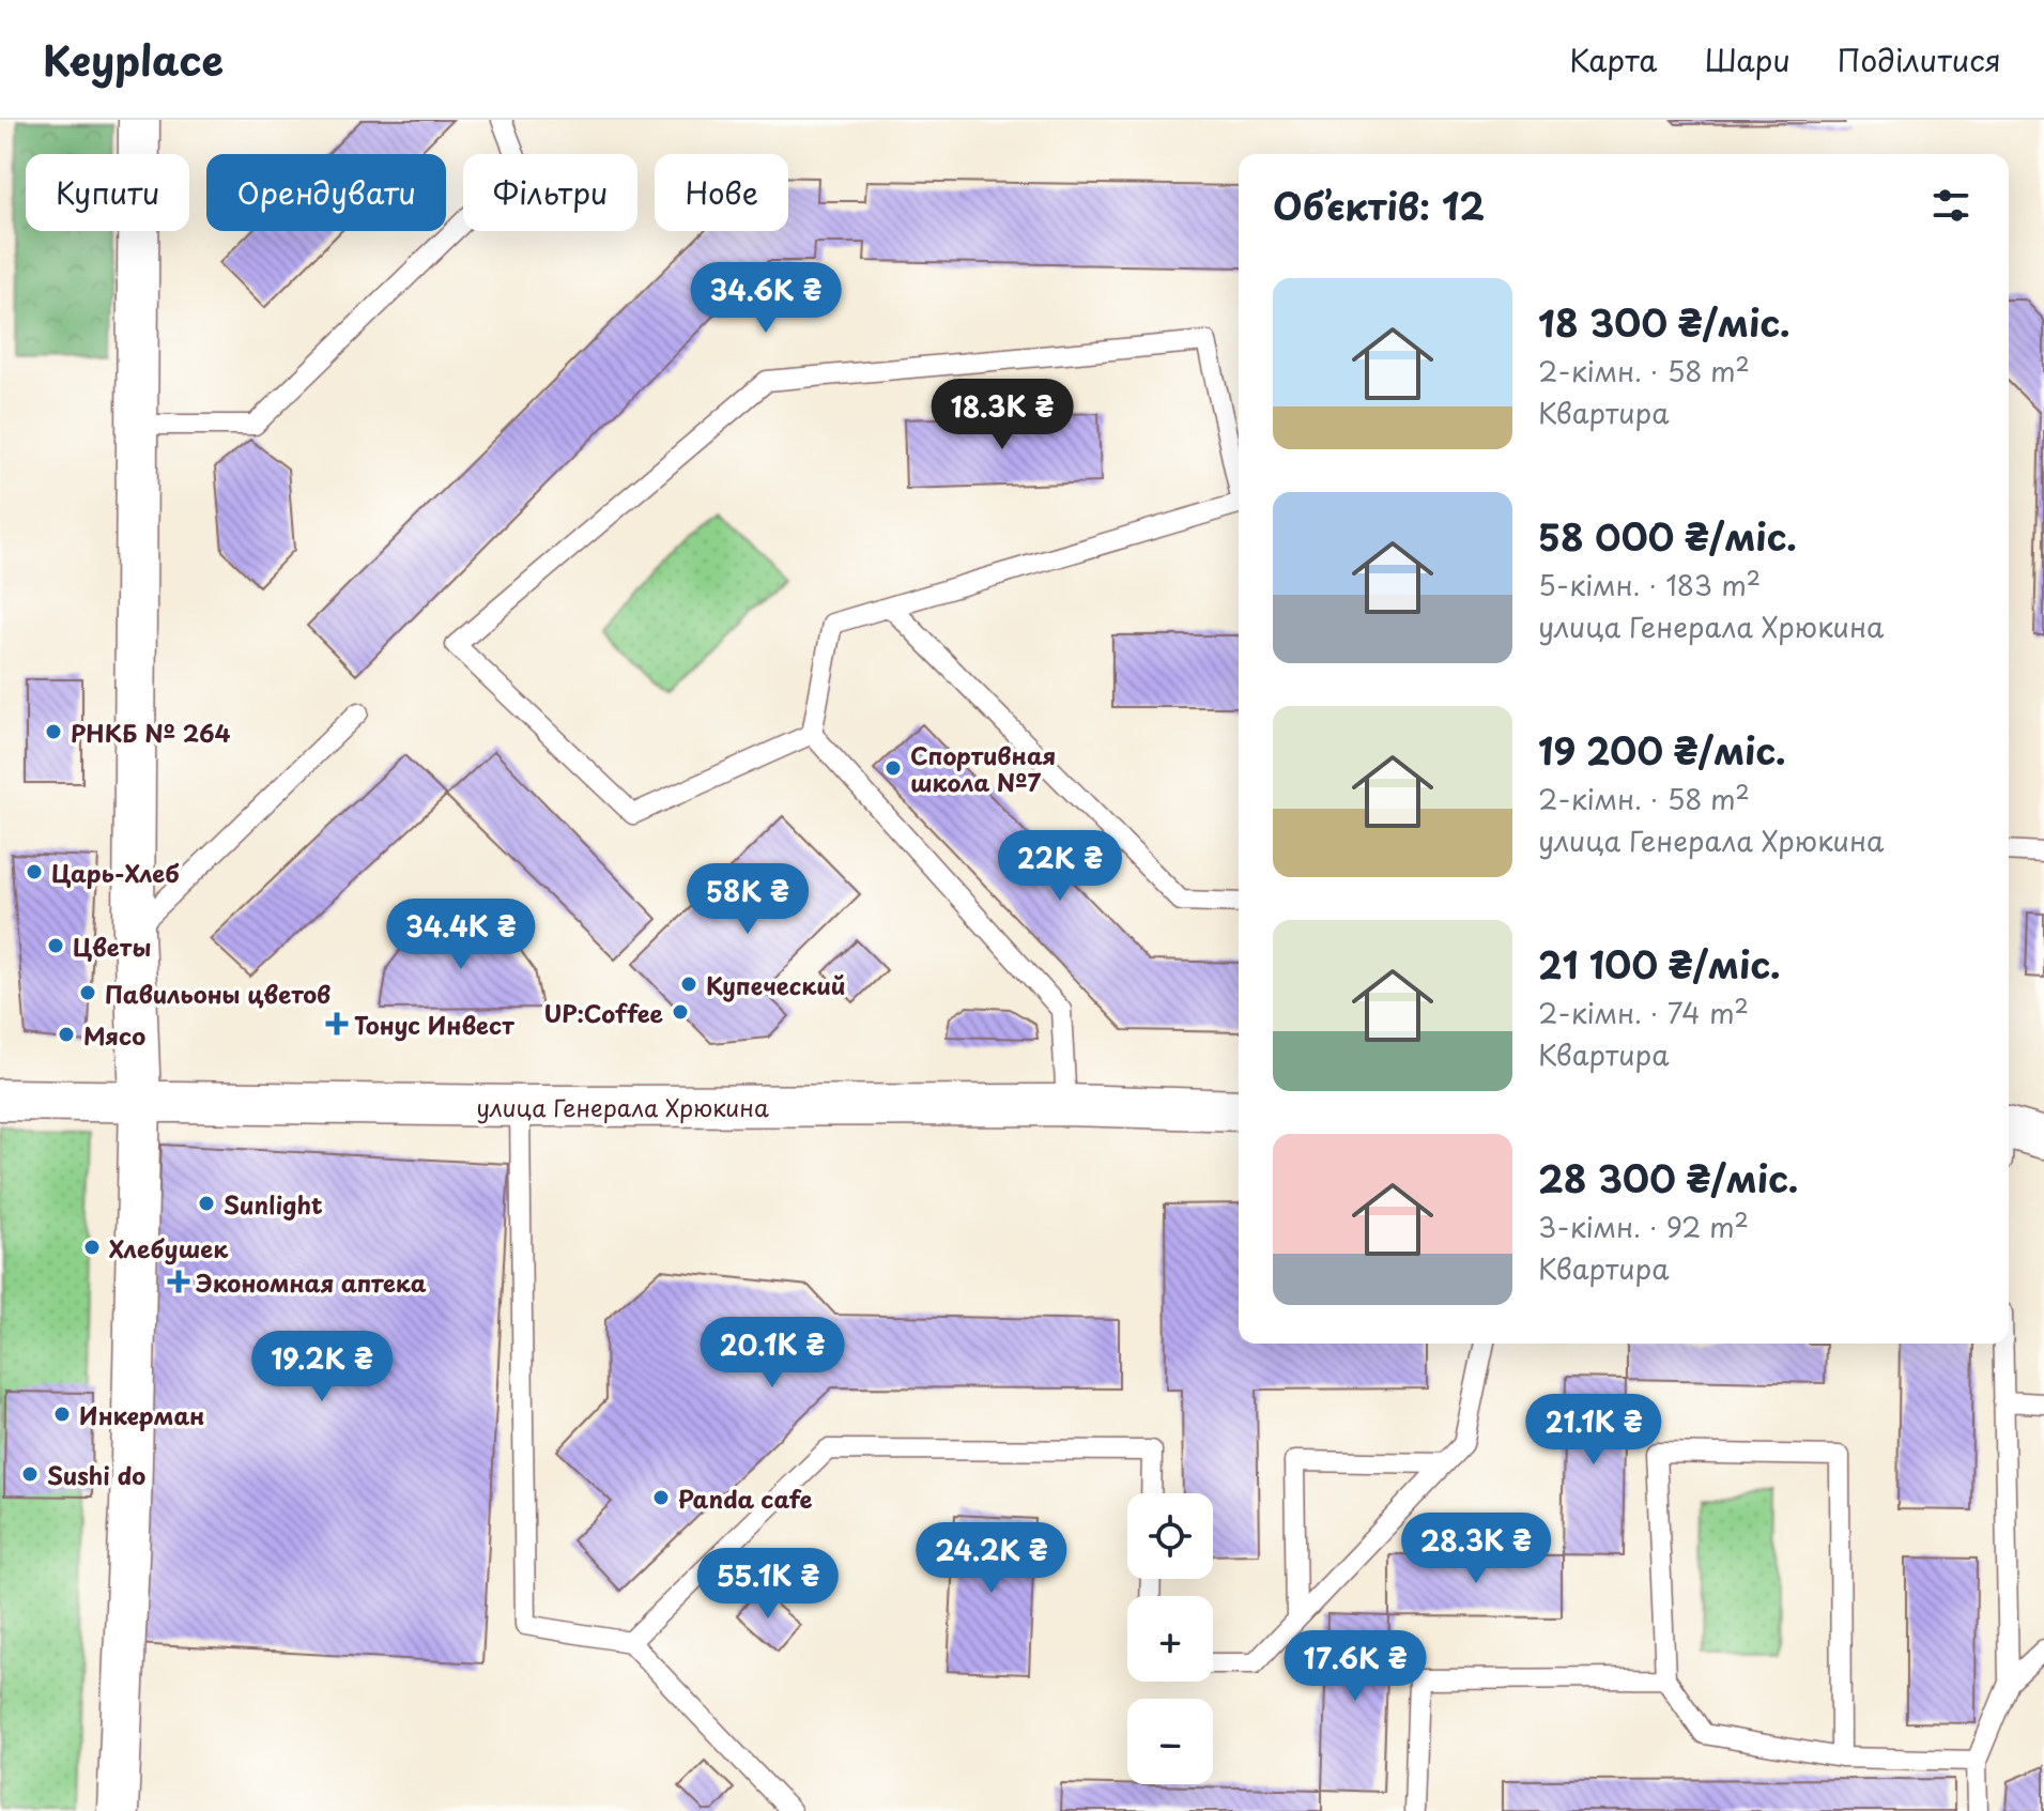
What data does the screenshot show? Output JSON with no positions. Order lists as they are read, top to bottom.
{
  "streets": {
    "street": ["улица Генерала Хрюкина"]
  },
  "places": {
    "other": [
      "РНКБ № 264",
      "Спортивная школа №7",
      "Царь-Хлеб",
      "Цветы",
      "Купеческий",
      "Павильоны цветов",
      "UP:Coffee",
      "Мясо",
      "Sunlight",
      "Хлебушек",
      "Инкерман",
      "Sushi do",
      "Panda cafe"
    ],
    "health": ["Тонус Инвест", "Экономная аптека"]
  },
  "page": {
    "header": "Keyplace",
    "nav": ["Карта", "Шари", "Поділитися"],
    "chip": [
      "Купити",
      "Орендувати",
      "Фільтри",
      "Нове"
    ],
    "heading": "Об’єктів: 12",
    "list": [
      {
        "name": "18 300 ₴/міс.",
        "note": "2-кімн. · 58 m² · Квартира"
      },
      {
        "name": "58 000 ₴/міс.",
        "note": "5-кімн. · 183 m² · улица Генерала Хрюкина"
      },
      {
        "name": "19 200 ₴/міс.",
        "note": "2-кімн. · 58 m² · улица Генерала Хрюкина"
      },
      {
        "name": "21 100 ₴/міс.",
        "note": "2-кімн. · 74 m² · Квартира"
      },
      {
        "name": "28 300 ₴/міс.",
        "note": "3-кімн. · 92 m² · Квартира"
      }
    ],
    "price": [
      "34.6K ₴",
      "18.3K ₴",
      "22K ₴",
      "58K ₴",
      "34.4K ₴",
      "20.1K ₴",
      "19.2K ₴",
      "21.1K ₴",
      "28.3K ₴",
      "24.2K ₴",
      "55.1K ₴",
      "17.6K ₴"
    ],
    "map_buttons": ["+", "−"]
  }
}
